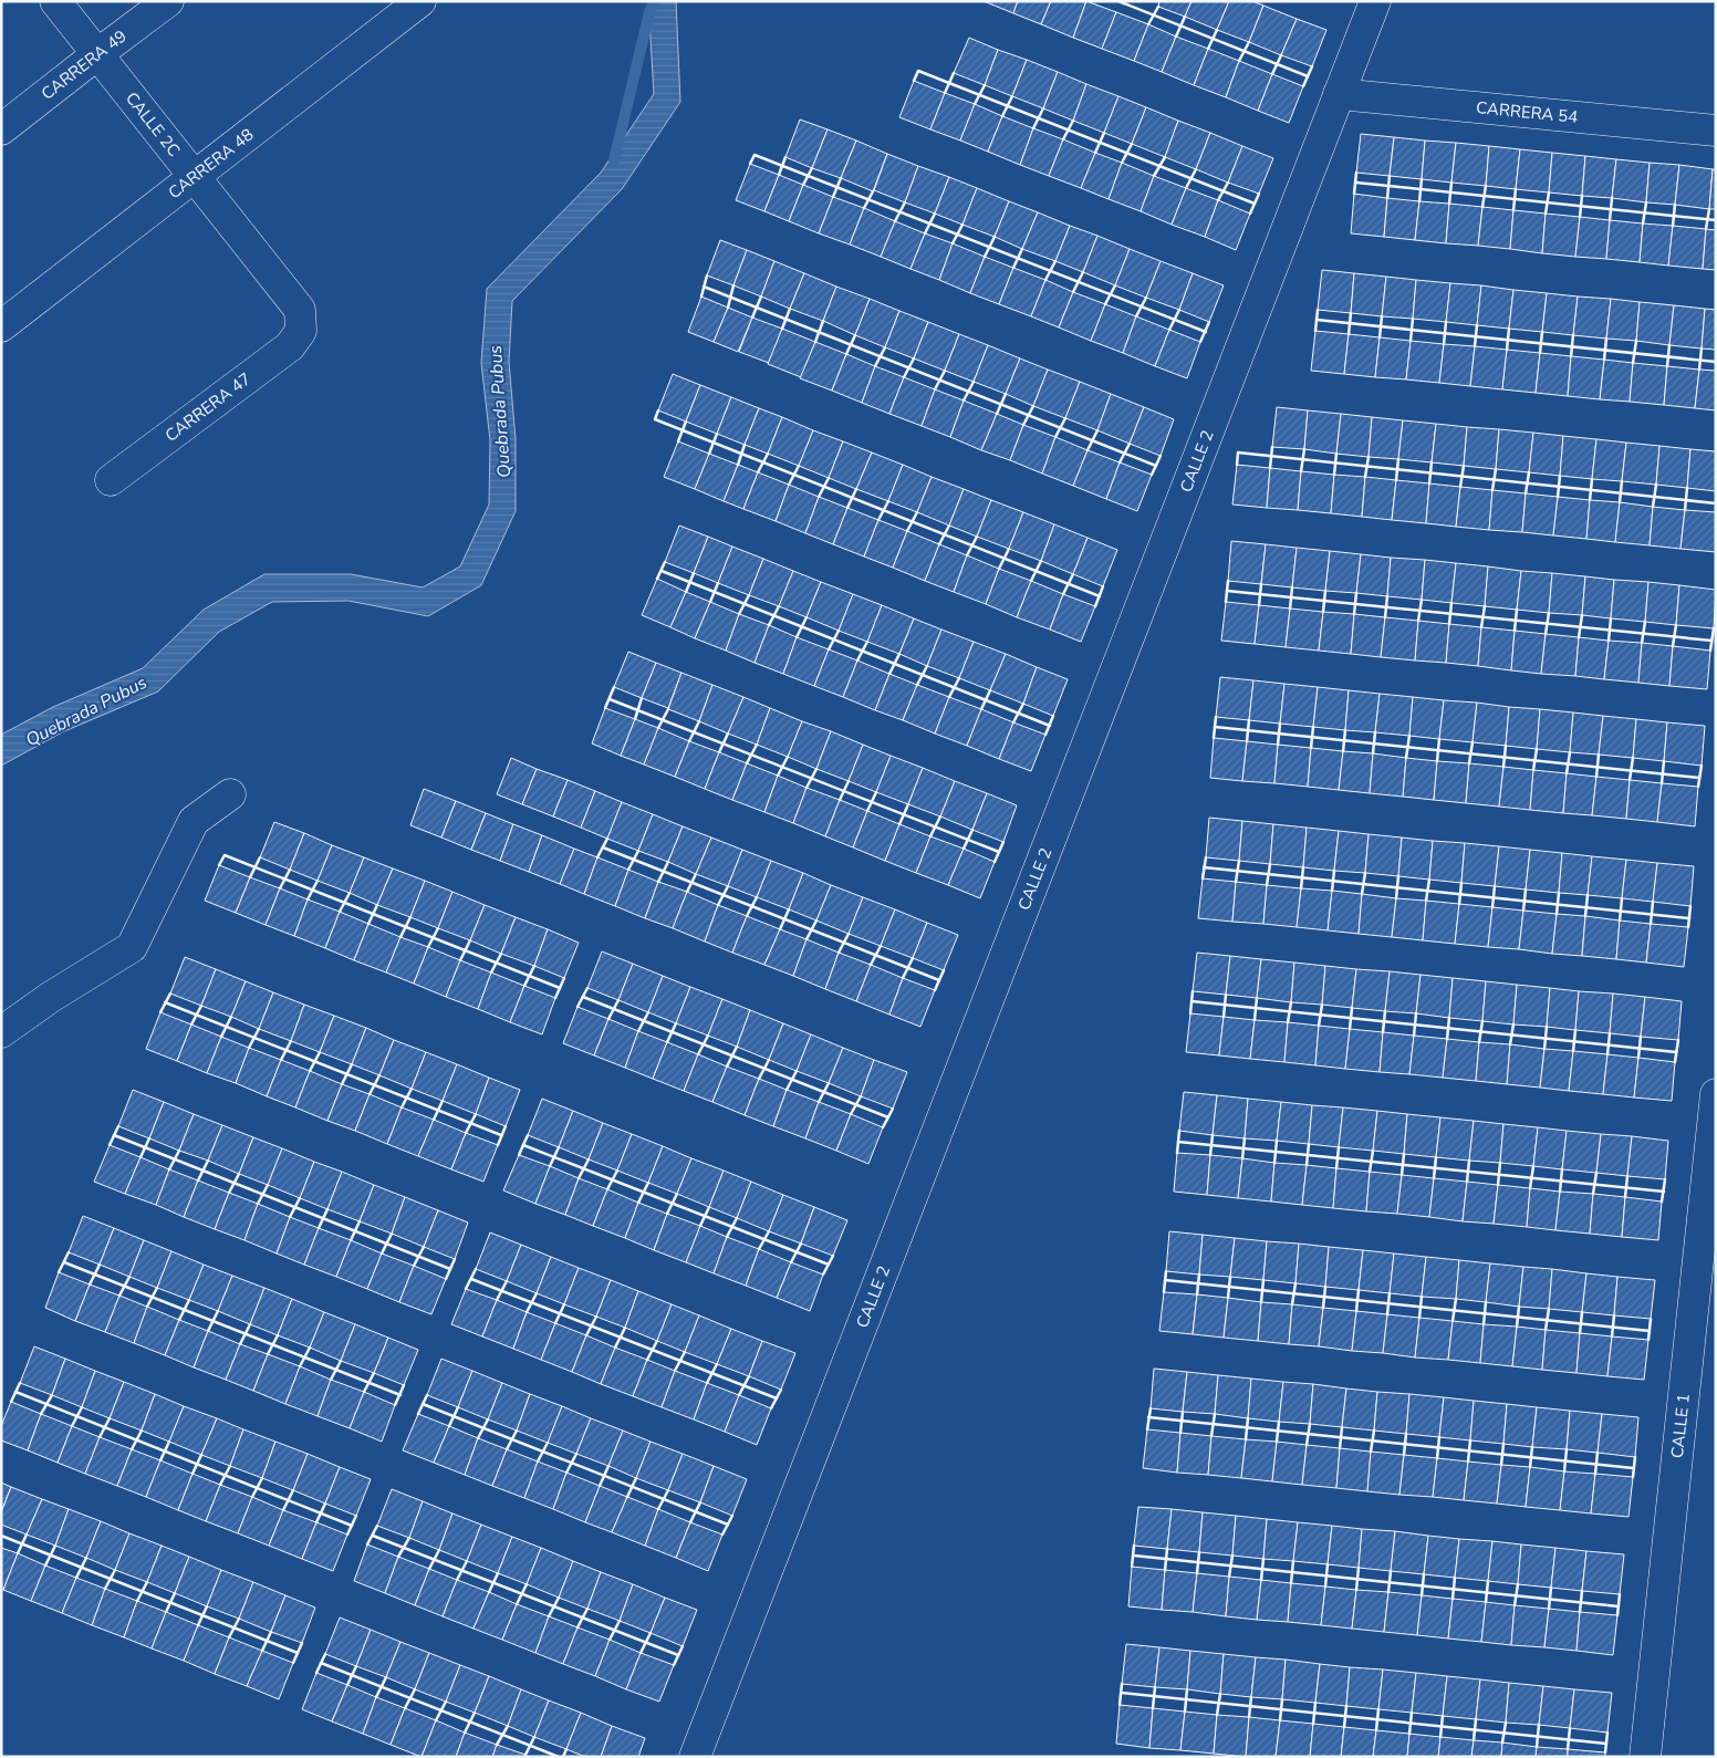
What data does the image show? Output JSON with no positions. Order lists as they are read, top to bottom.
{
  "streets": {
    "street": [
      "CARRERA 49",
      "CARRERA 54",
      "CALLE 2C",
      "CARRERA 48",
      "CARRERA 47",
      "CALLE 2",
      "CALLE 1"
    ]
  },
  "crossings": [
    ["CARRERA 49", "CALLE 2C"],
    ["CARRERA 54", "CALLE 2"],
    ["CALLE 2C", "CARRERA 48"],
    ["CALLE 2C", "CARRERA 47"]
  ],
  "water": ["Quebrada Pubus"]
}
